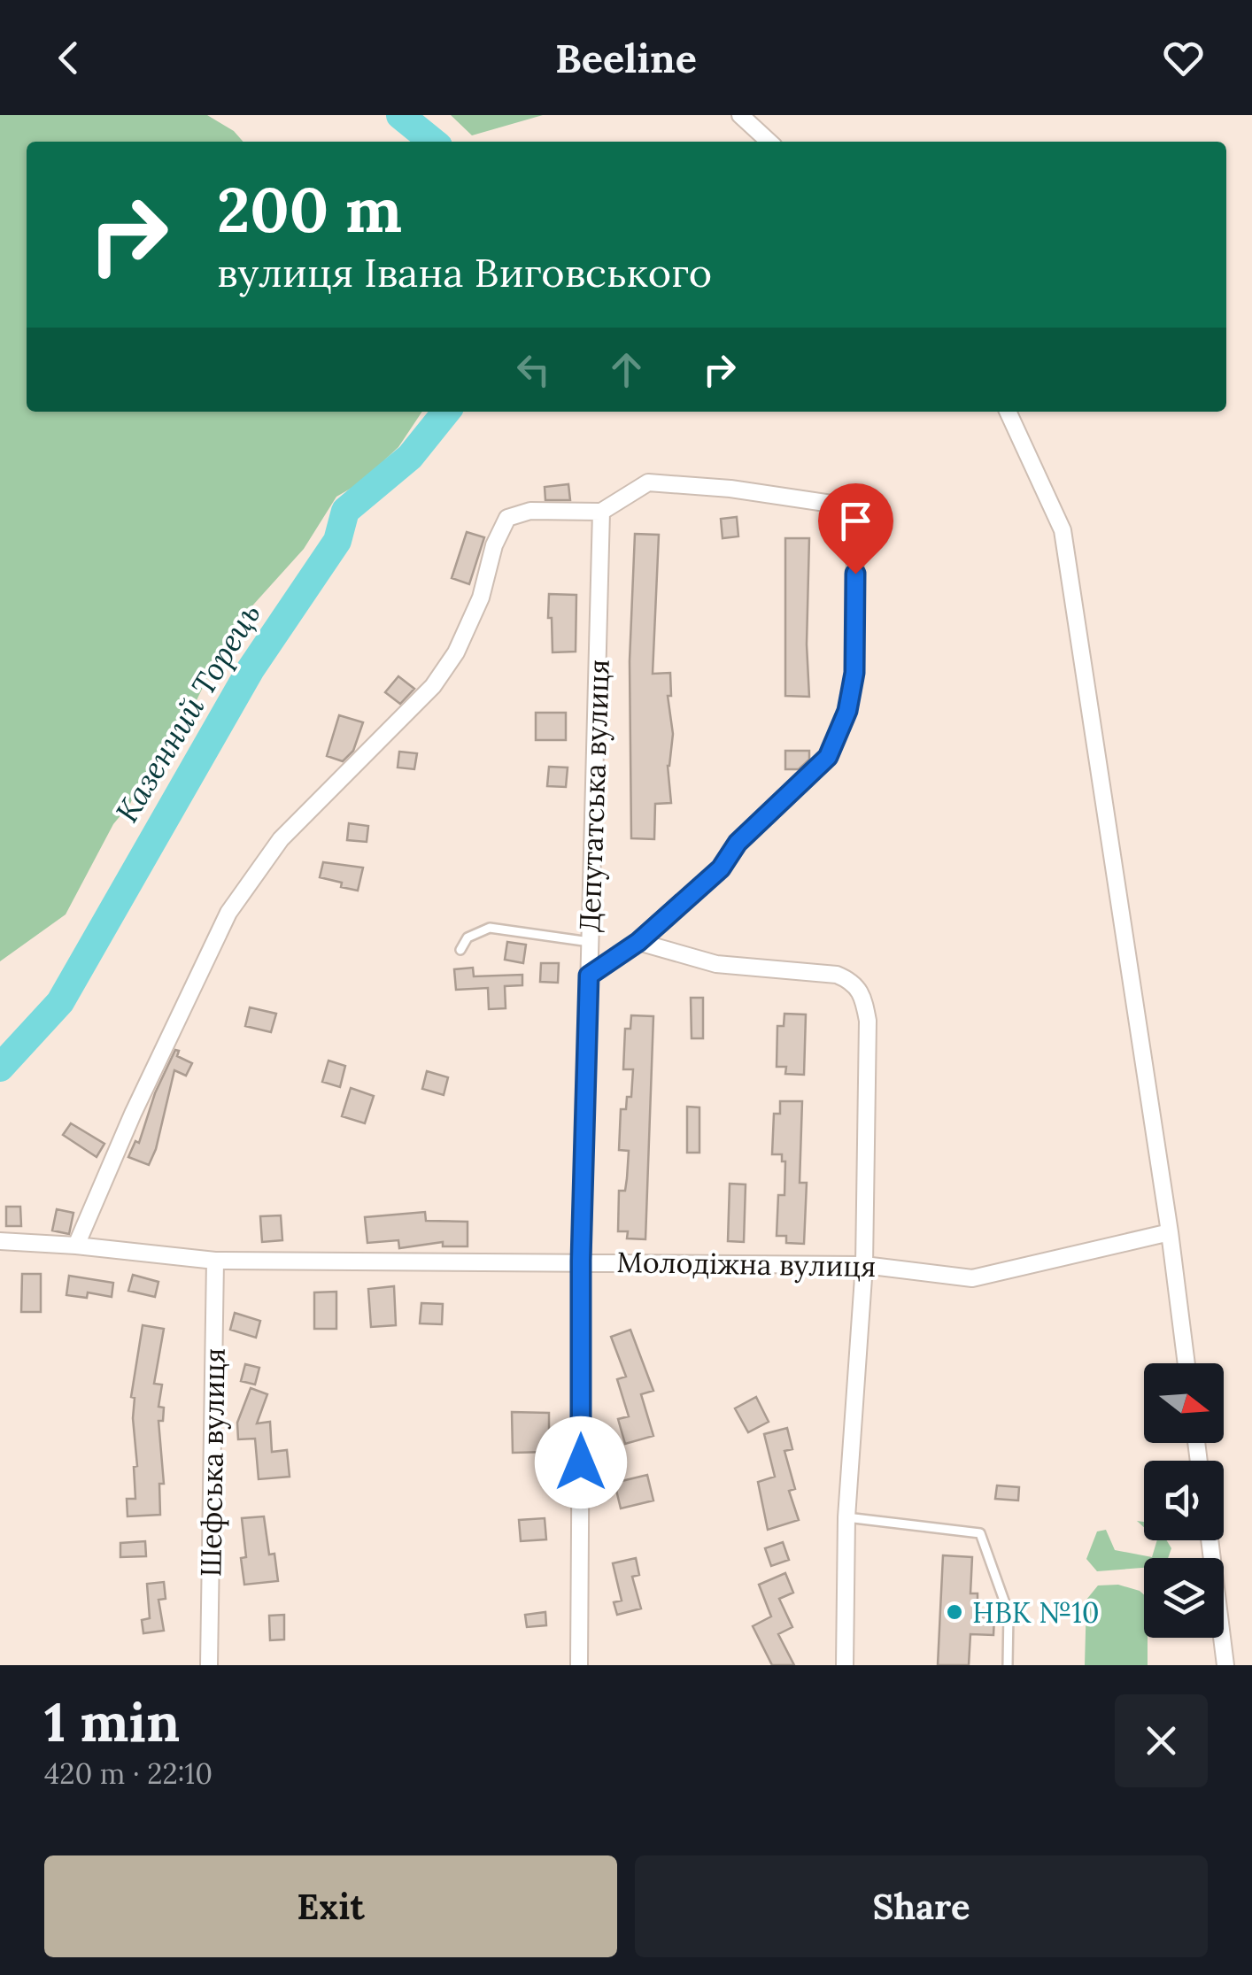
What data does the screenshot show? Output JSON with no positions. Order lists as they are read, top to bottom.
{
  "streets": {
    "street": ["Депутатська вулиця", "Молодіжна вулиця", "Шефська вулиця"]
  },
  "crossings": [
    ["Депутатська вулиця", "Молодіжна вулиця"],
    ["Молодіжна вулиця", "Шефська вулиця"]
  ],
  "water": ["Казенний Торець"],
  "places": ["НВК №10"],
  "north": "right",
  "page": {
    "header": "Beeline",
    "turn": ["200 m", "вулиця Івана Виговського"],
    "heading": ["1 min", "420 m · 22:10"],
    "buttons": ["Exit", "Share"]
  }
}
